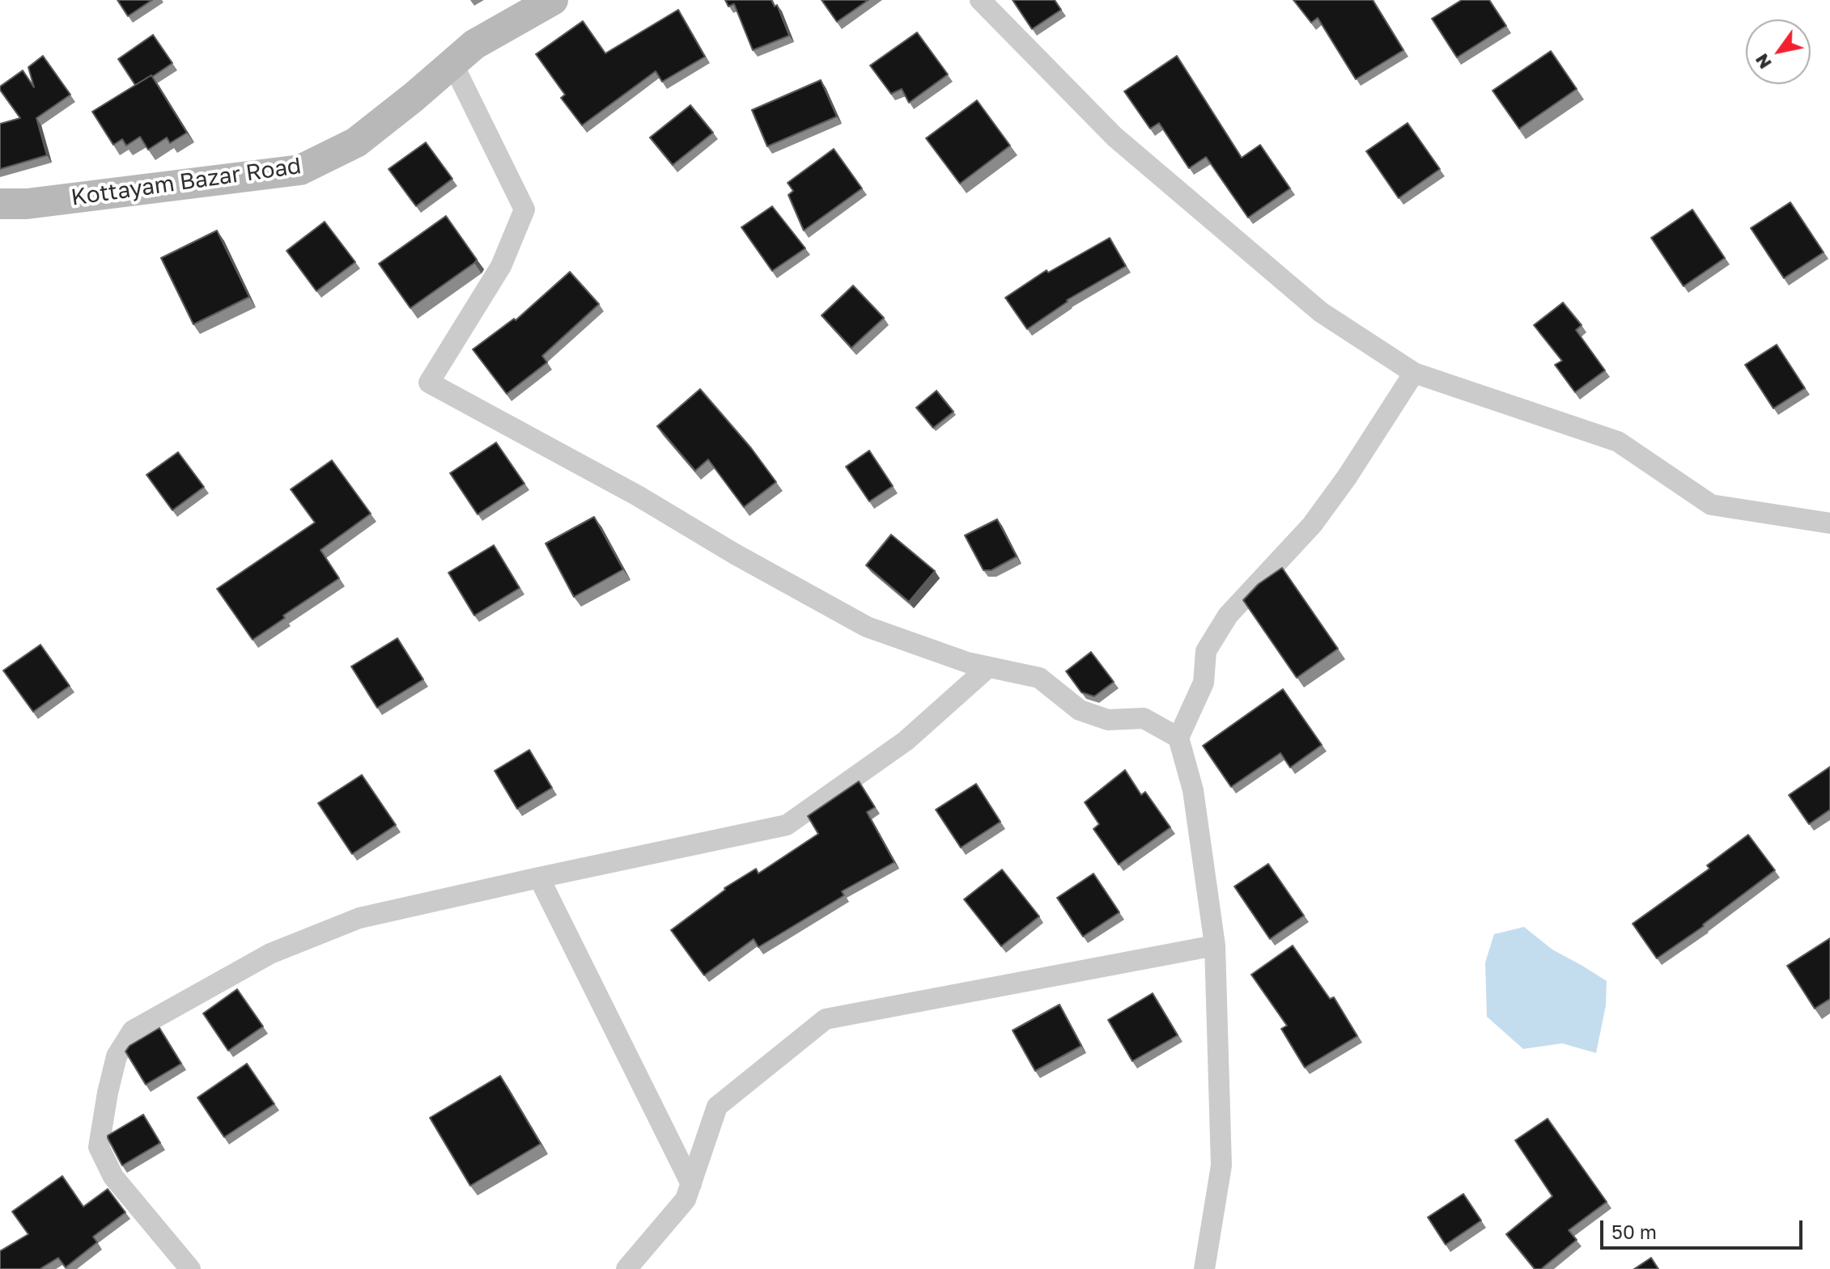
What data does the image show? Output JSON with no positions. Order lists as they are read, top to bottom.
{
  "streets": {
    "main road": ["Kottayam Bazar Road"]
  },
  "scale_bar": "50 m",
  "north": "bottom left"
}
